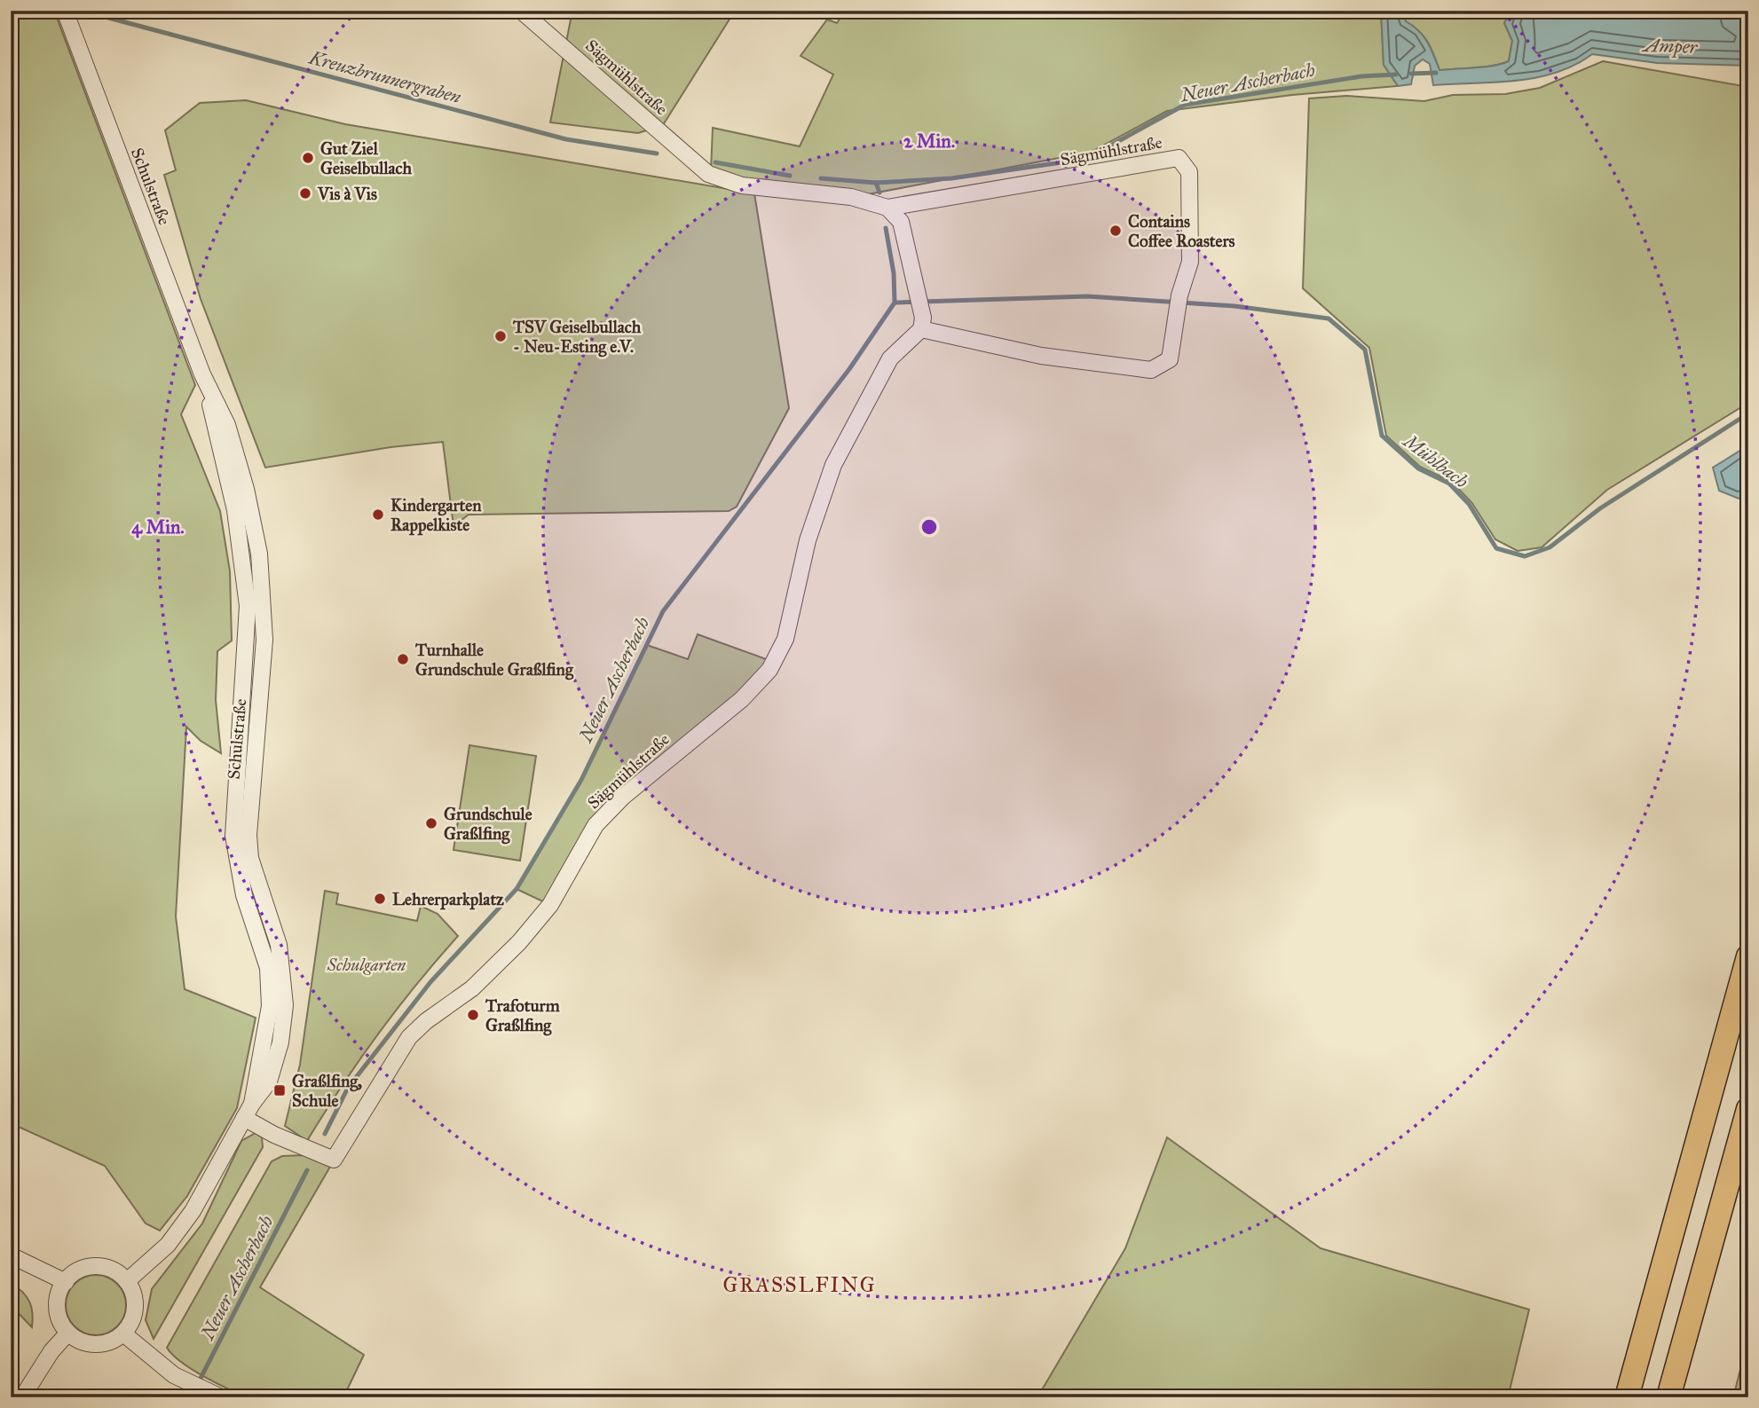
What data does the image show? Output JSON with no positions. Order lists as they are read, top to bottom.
{
  "streets": {
    "street": ["Sägmühlstraße", "Schulstraße"]
  },
  "crossings": [
    ["Sägmühlstraße", "Schulstraße"]
  ],
  "districts": ["GRASSLFING"],
  "water": [
    "Amper",
    "Kreuzbrunnergraben",
    "Neuer Ascherbach",
    "Mühlbach"
  ],
  "parks": ["Schulgarten"],
  "places": {
    "other": [
      "Gut Ziel Geiselbullach",
      "Vis à Vis",
      "Contains Coffee Roasters",
      "TSV Geiselbullach - Neu-Esting e.V.",
      "Kindergarten Rappelkiste",
      "Turnhalle Grundschule Graßlfing",
      "Grundschule Graßlfing",
      "Lehrerparkplatz",
      "Trafoturm Graßlfing"
    ],
    "transit": ["Graßlfing, Schule"]
  },
  "rings": ["2 Min.", "4 Min."]
}
